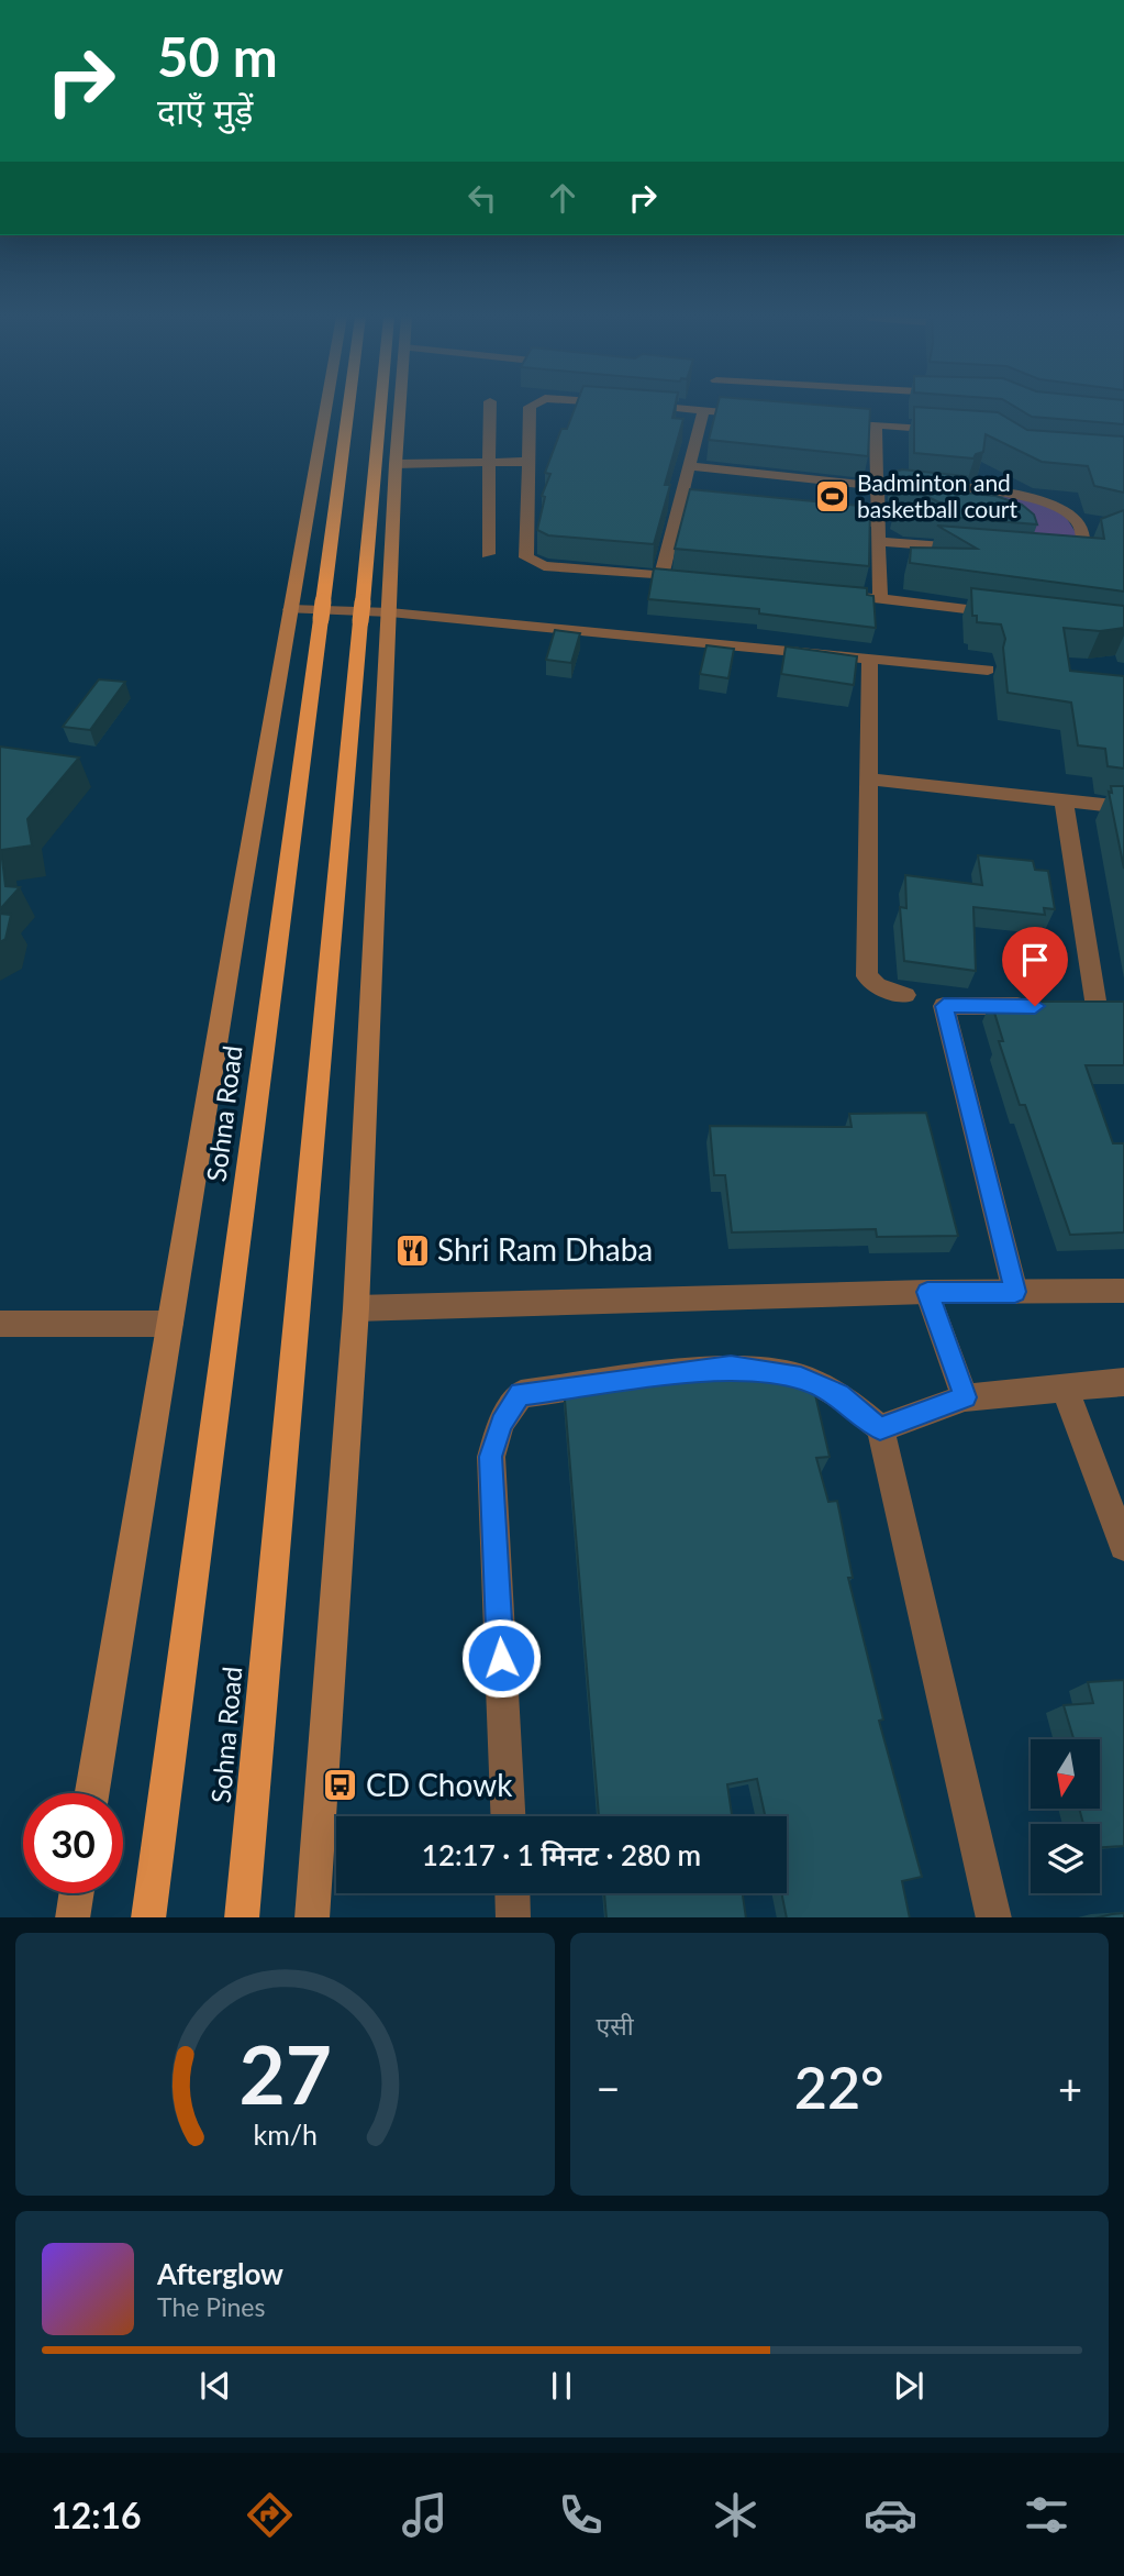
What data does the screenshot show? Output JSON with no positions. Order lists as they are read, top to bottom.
{
  "streets": {
    "highway": ["Sohna Road"]
  },
  "places": {
    "sports": ["Badminton and basketball court"],
    "restaurant": ["Shri Ram Dhaba"],
    "bus stop": ["CD Chowk"]
  },
  "north": "bottom",
  "page": {
    "turn": ["50 m", "दाएँ मुड़ें"],
    "limit": "30",
    "trip": "12:17 · 1 मिनट · 280 m",
    "tile": "एसी",
    "heat": ["−", "22°", "+"],
    "song": ["Afterglow", "The Pines"],
    "tabs": "12:16",
    "gauge": ["27", "km/h"]
  }
}
